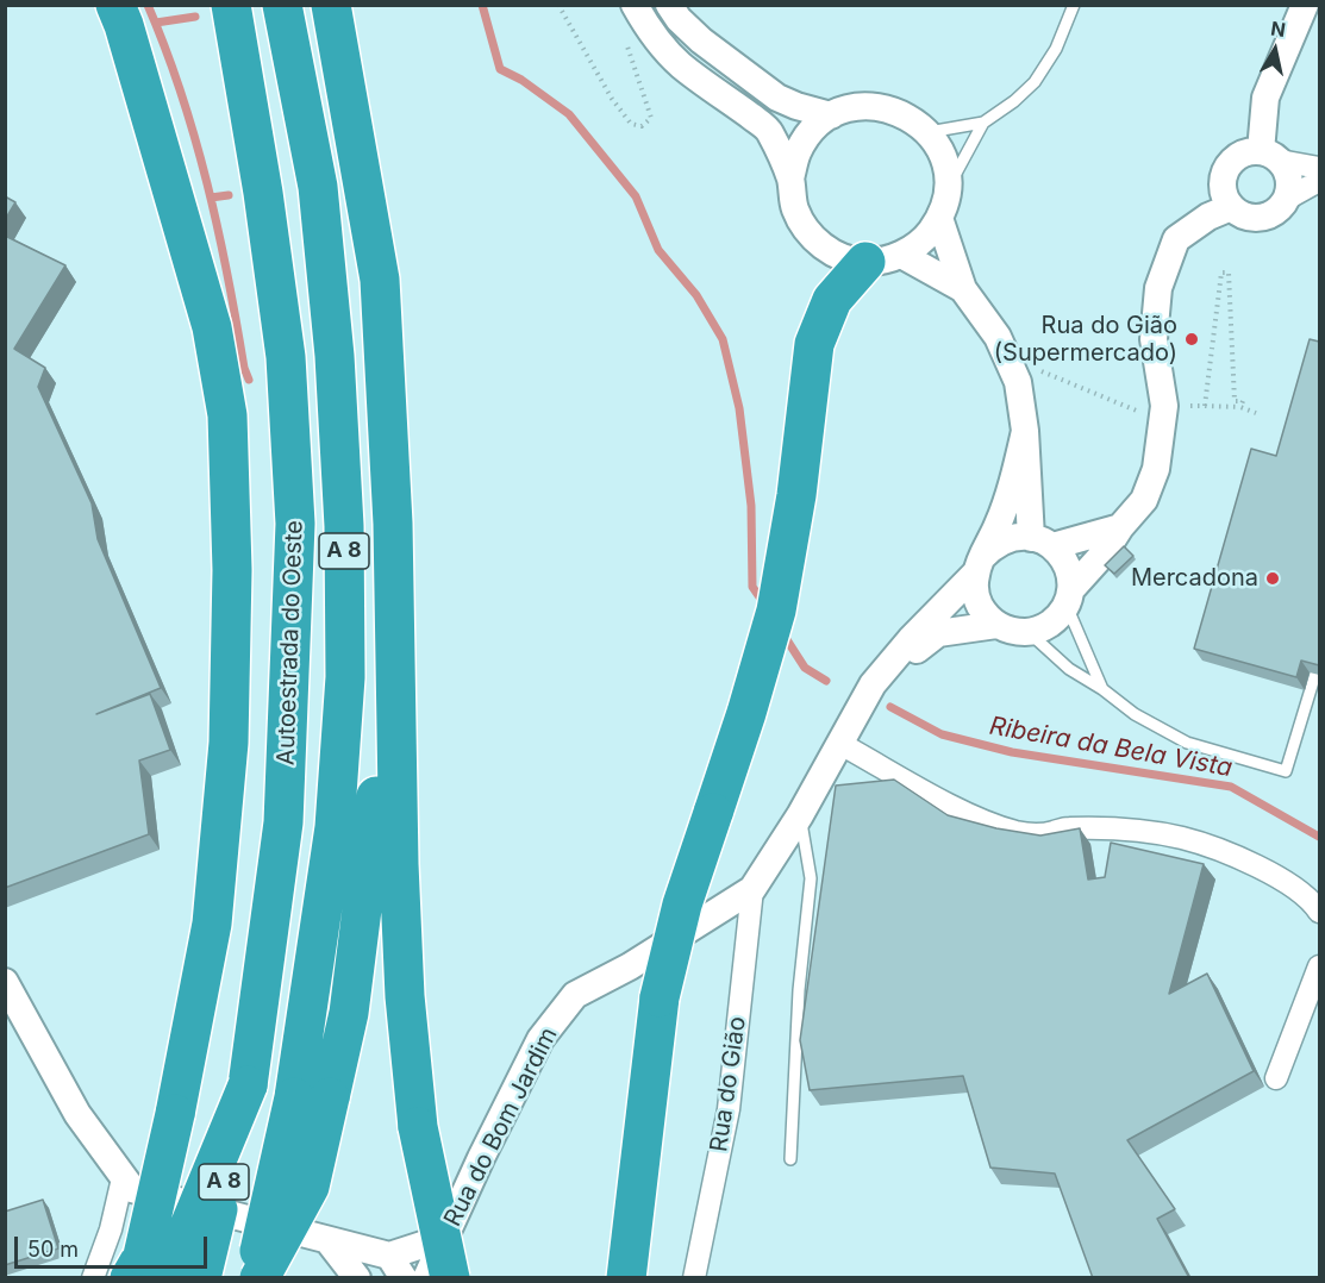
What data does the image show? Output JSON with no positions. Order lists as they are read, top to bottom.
{
  "streets": {
    "highway": ["A 8", "Autoestrada do Oeste"],
    "street": ["Rua do Gião", "Rua do Bom Jardim"]
  },
  "crossings": [
    ["Rua do Gião", "Rua do Bom Jardim"]
  ],
  "water": ["Ribeira da Bela Vista"],
  "places": ["Rua do Gião (Supermercado)", "Mercadona"],
  "scale_bar": "50 m",
  "north": "top"
}
